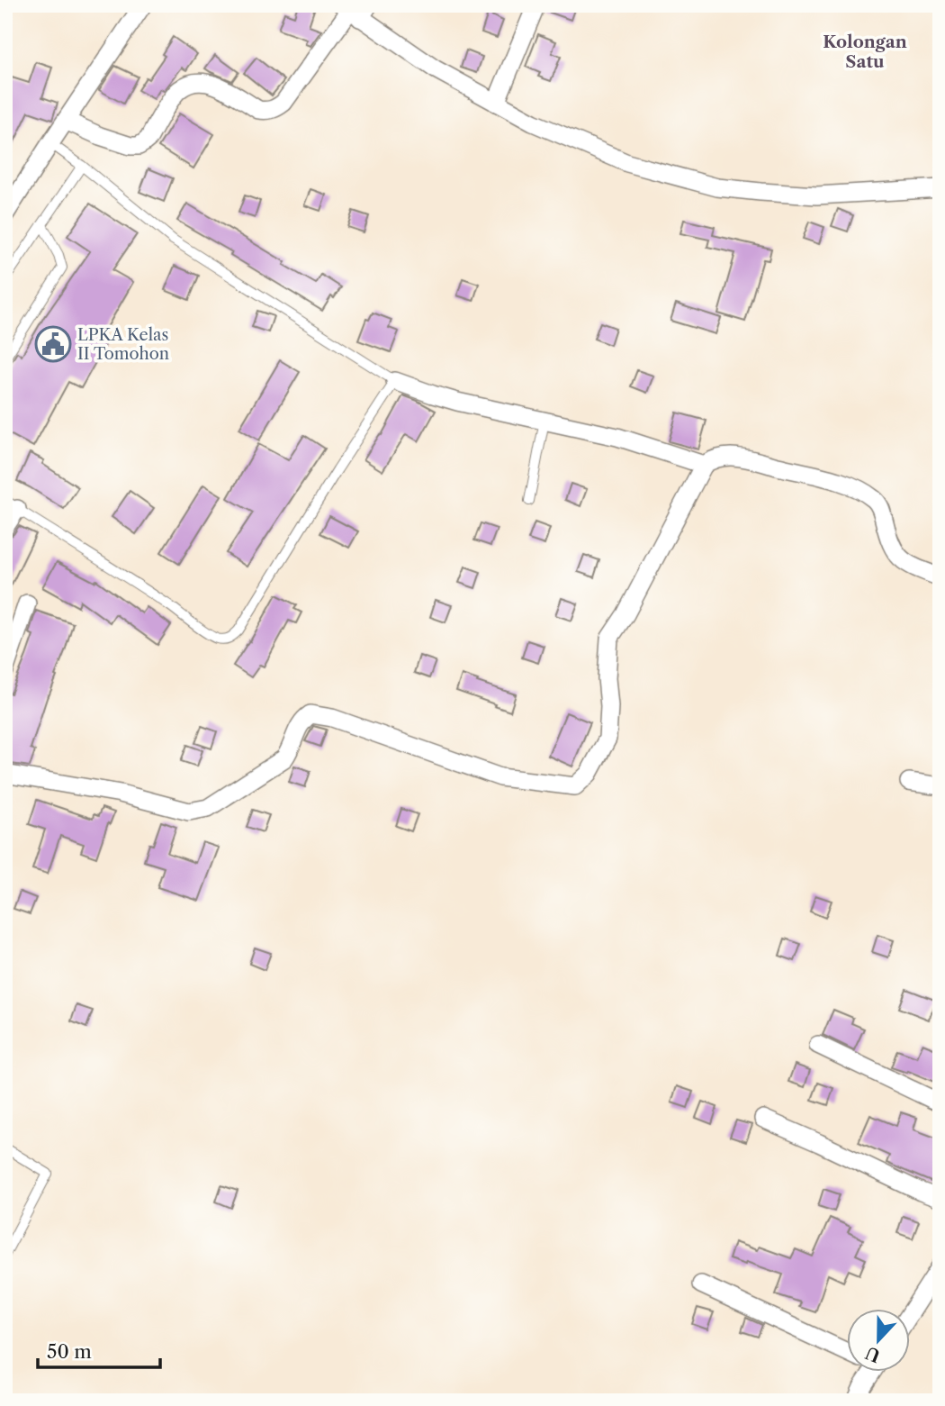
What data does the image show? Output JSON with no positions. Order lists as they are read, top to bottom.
{
  "districts": ["Kolongan Satu"],
  "places": {
    "public building": ["LPKA Kelas II Tomohon"]
  },
  "scale_bar": "50 m",
  "north": "bottom"
}
